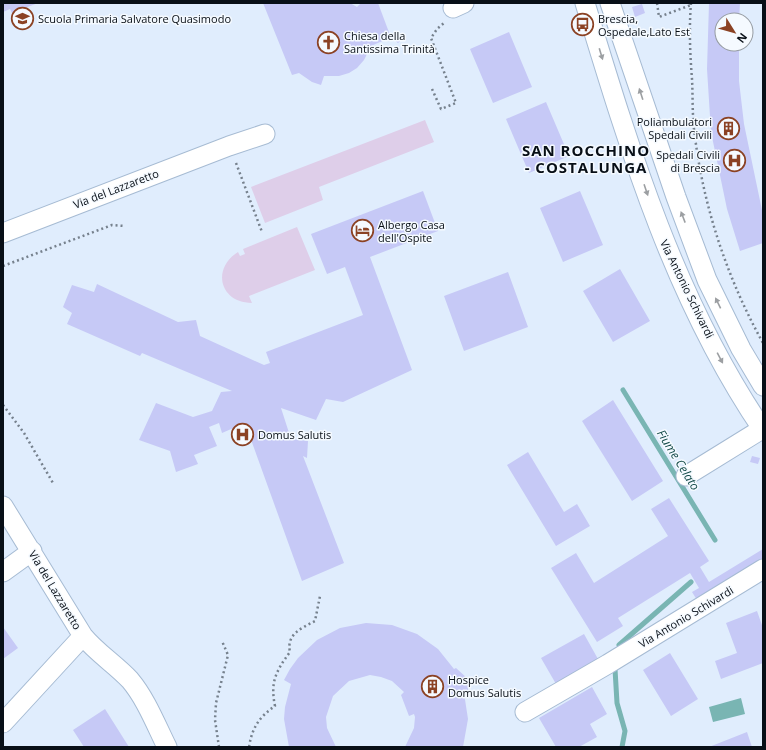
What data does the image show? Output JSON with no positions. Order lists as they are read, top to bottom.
{
  "streets": {
    "street": ["Via del Lazzaretto", "Via Antonio Schivardi"]
  },
  "districts": ["SAN ROCCHINO - COSTALUNGA"],
  "water": ["Fiume Celato"],
  "places": {
    "school or university": ["Scuola Primaria Salvatore Quasimodo"],
    "bus stop": ["Brescia, Ospedale,Lato Est"],
    "church": ["Chiesa della Santissima Trinità"],
    "building": ["Poliambulatori Spedali Civili", "Hospice Domus Salutis"],
    "hospital": ["Spedali Civili di Brescia", "Domus Salutis"],
    "hotel": ["Albergo Casa dell'Ospite"]
  },
  "north": "bottom right"
}
